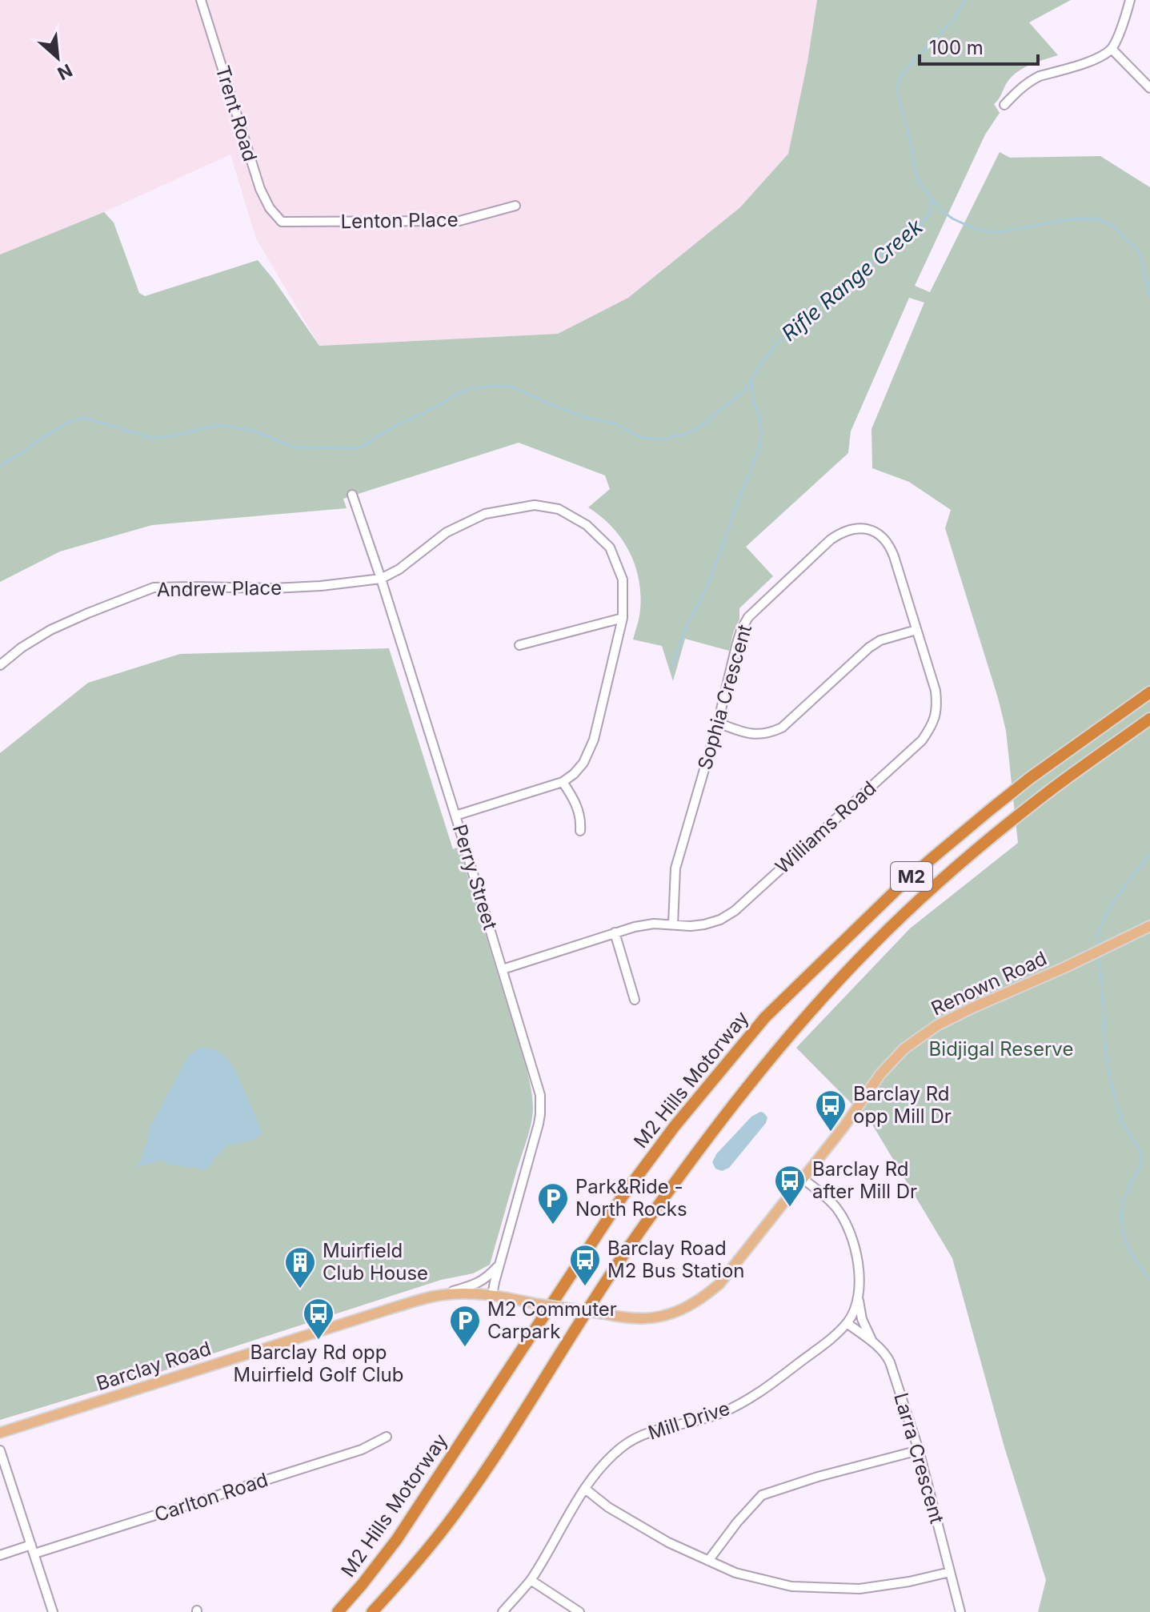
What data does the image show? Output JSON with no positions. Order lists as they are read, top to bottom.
{
  "streets": {
    "highway": ["M2", "M2 Hills Motorway"],
    "main road": ["Renown Road", "Barclay Road"],
    "street": [
      "Trent Road",
      "Lenton Place",
      "Andrew Place",
      "Sophia Crescent",
      "Williams Road",
      "Perry Street",
      "Mill Drive",
      "Larra Crescent",
      "Carlton Road"
    ]
  },
  "crossings": [
    ["Trent Road", "Lenton Place"],
    ["Andrew Place", "Perry Street"],
    ["Sophia Crescent", "Williams Road"],
    ["Williams Road", "Perry Street"],
    ["Perry Street", "Barclay Road"],
    ["Renown Road", "Barclay Road"],
    ["Barclay Road", "Mill Drive"],
    ["Mill Drive", "Larra Crescent"]
  ],
  "water": ["Rifle Range Creek"],
  "parks": ["Bidjigal Reserve"],
  "places": {
    "bus stop": [
      "Barclay Rd opp Mill Dr",
      "Barclay Rd after Mill Dr",
      "Barclay Road M2 Bus Station",
      "Barclay Rd opp Muirfield Golf Club"
    ],
    "parking": ["Park&Ride - North Rocks", "M2 Commuter Carpark"],
    "building": ["Muirfield Club House"]
  },
  "scale_bar": "100 m",
  "north": "bottom right"
}
